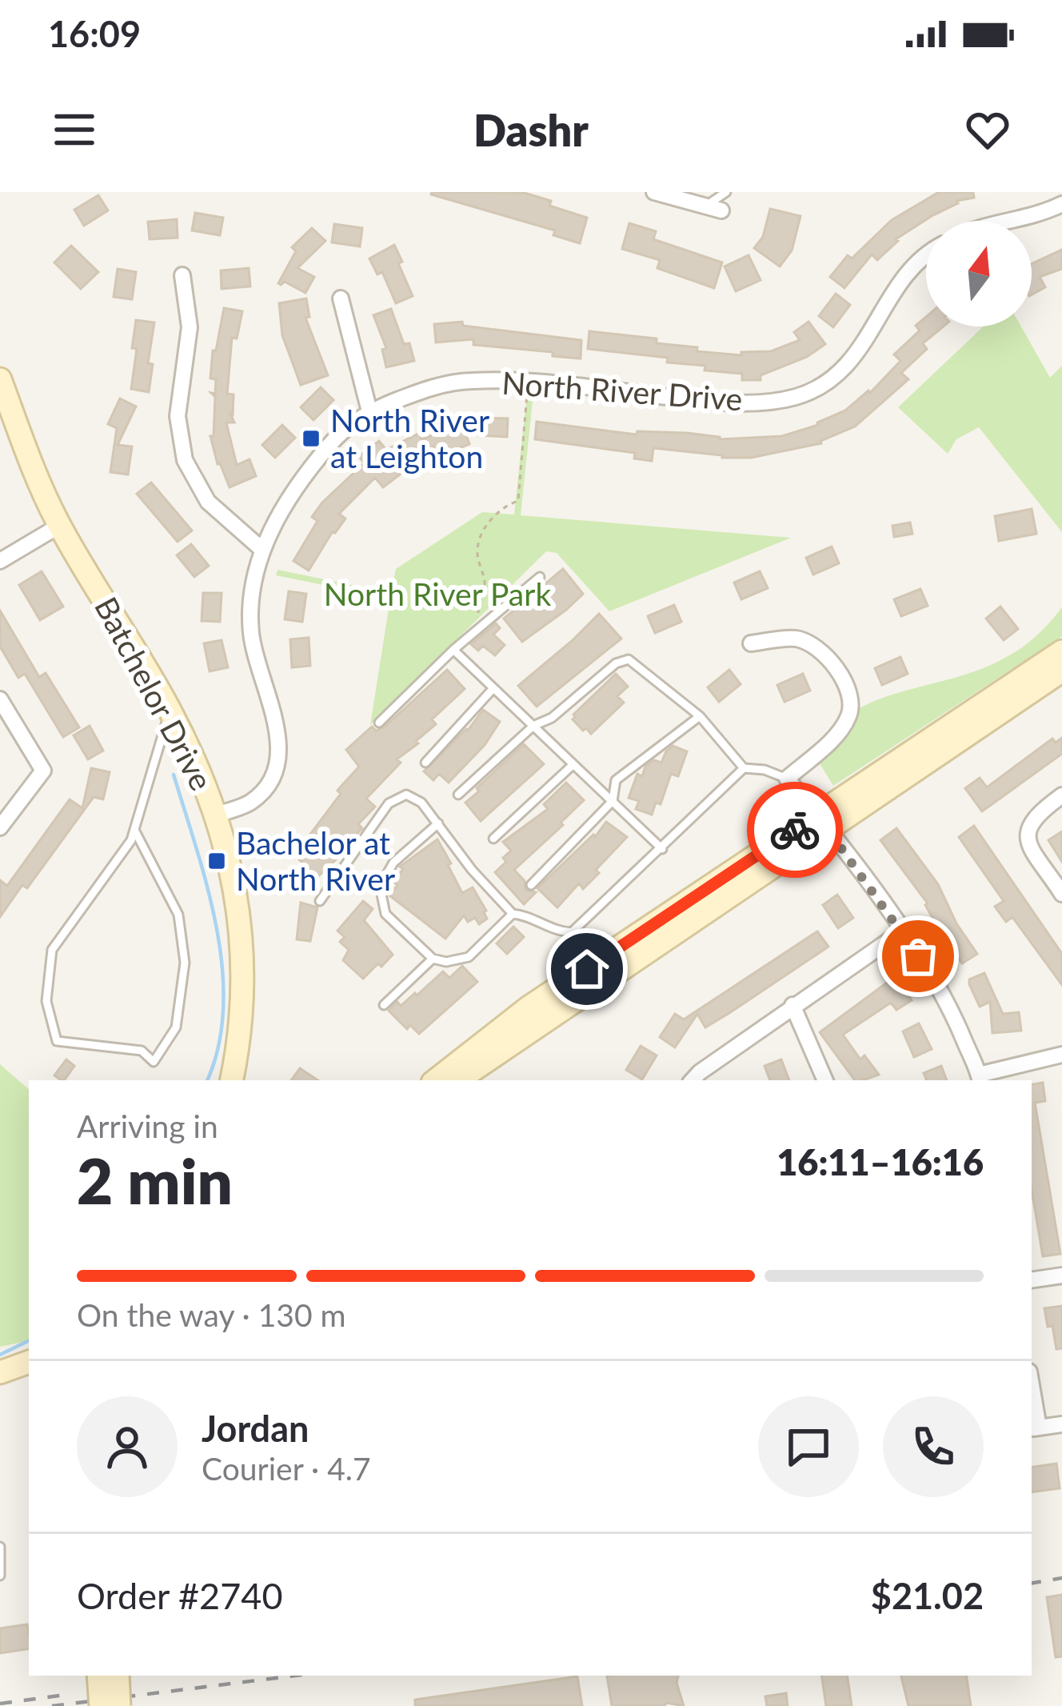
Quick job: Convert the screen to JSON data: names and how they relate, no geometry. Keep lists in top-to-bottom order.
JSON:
{
  "streets": {
    "main road": ["Batchelor Drive"],
    "street": ["North River Drive"]
  },
  "crossings": [
    ["North River Drive", "Batchelor Drive"]
  ],
  "parks": ["North River Park"],
  "places": {
    "transit": ["North River at Leighton", "Bachelor at North River"]
  },
  "north": "top",
  "page": {
    "status": "16:09",
    "header": "Dashr",
    "heading": ["2 min", "Arriving in", "16:11–16:16"],
    "panel": [
      "Jordan",
      "Courier · 4.7",
      "Order #2740",
      "$21.02"
    ],
    "bar": "On the way · 130 m"
  }
}
